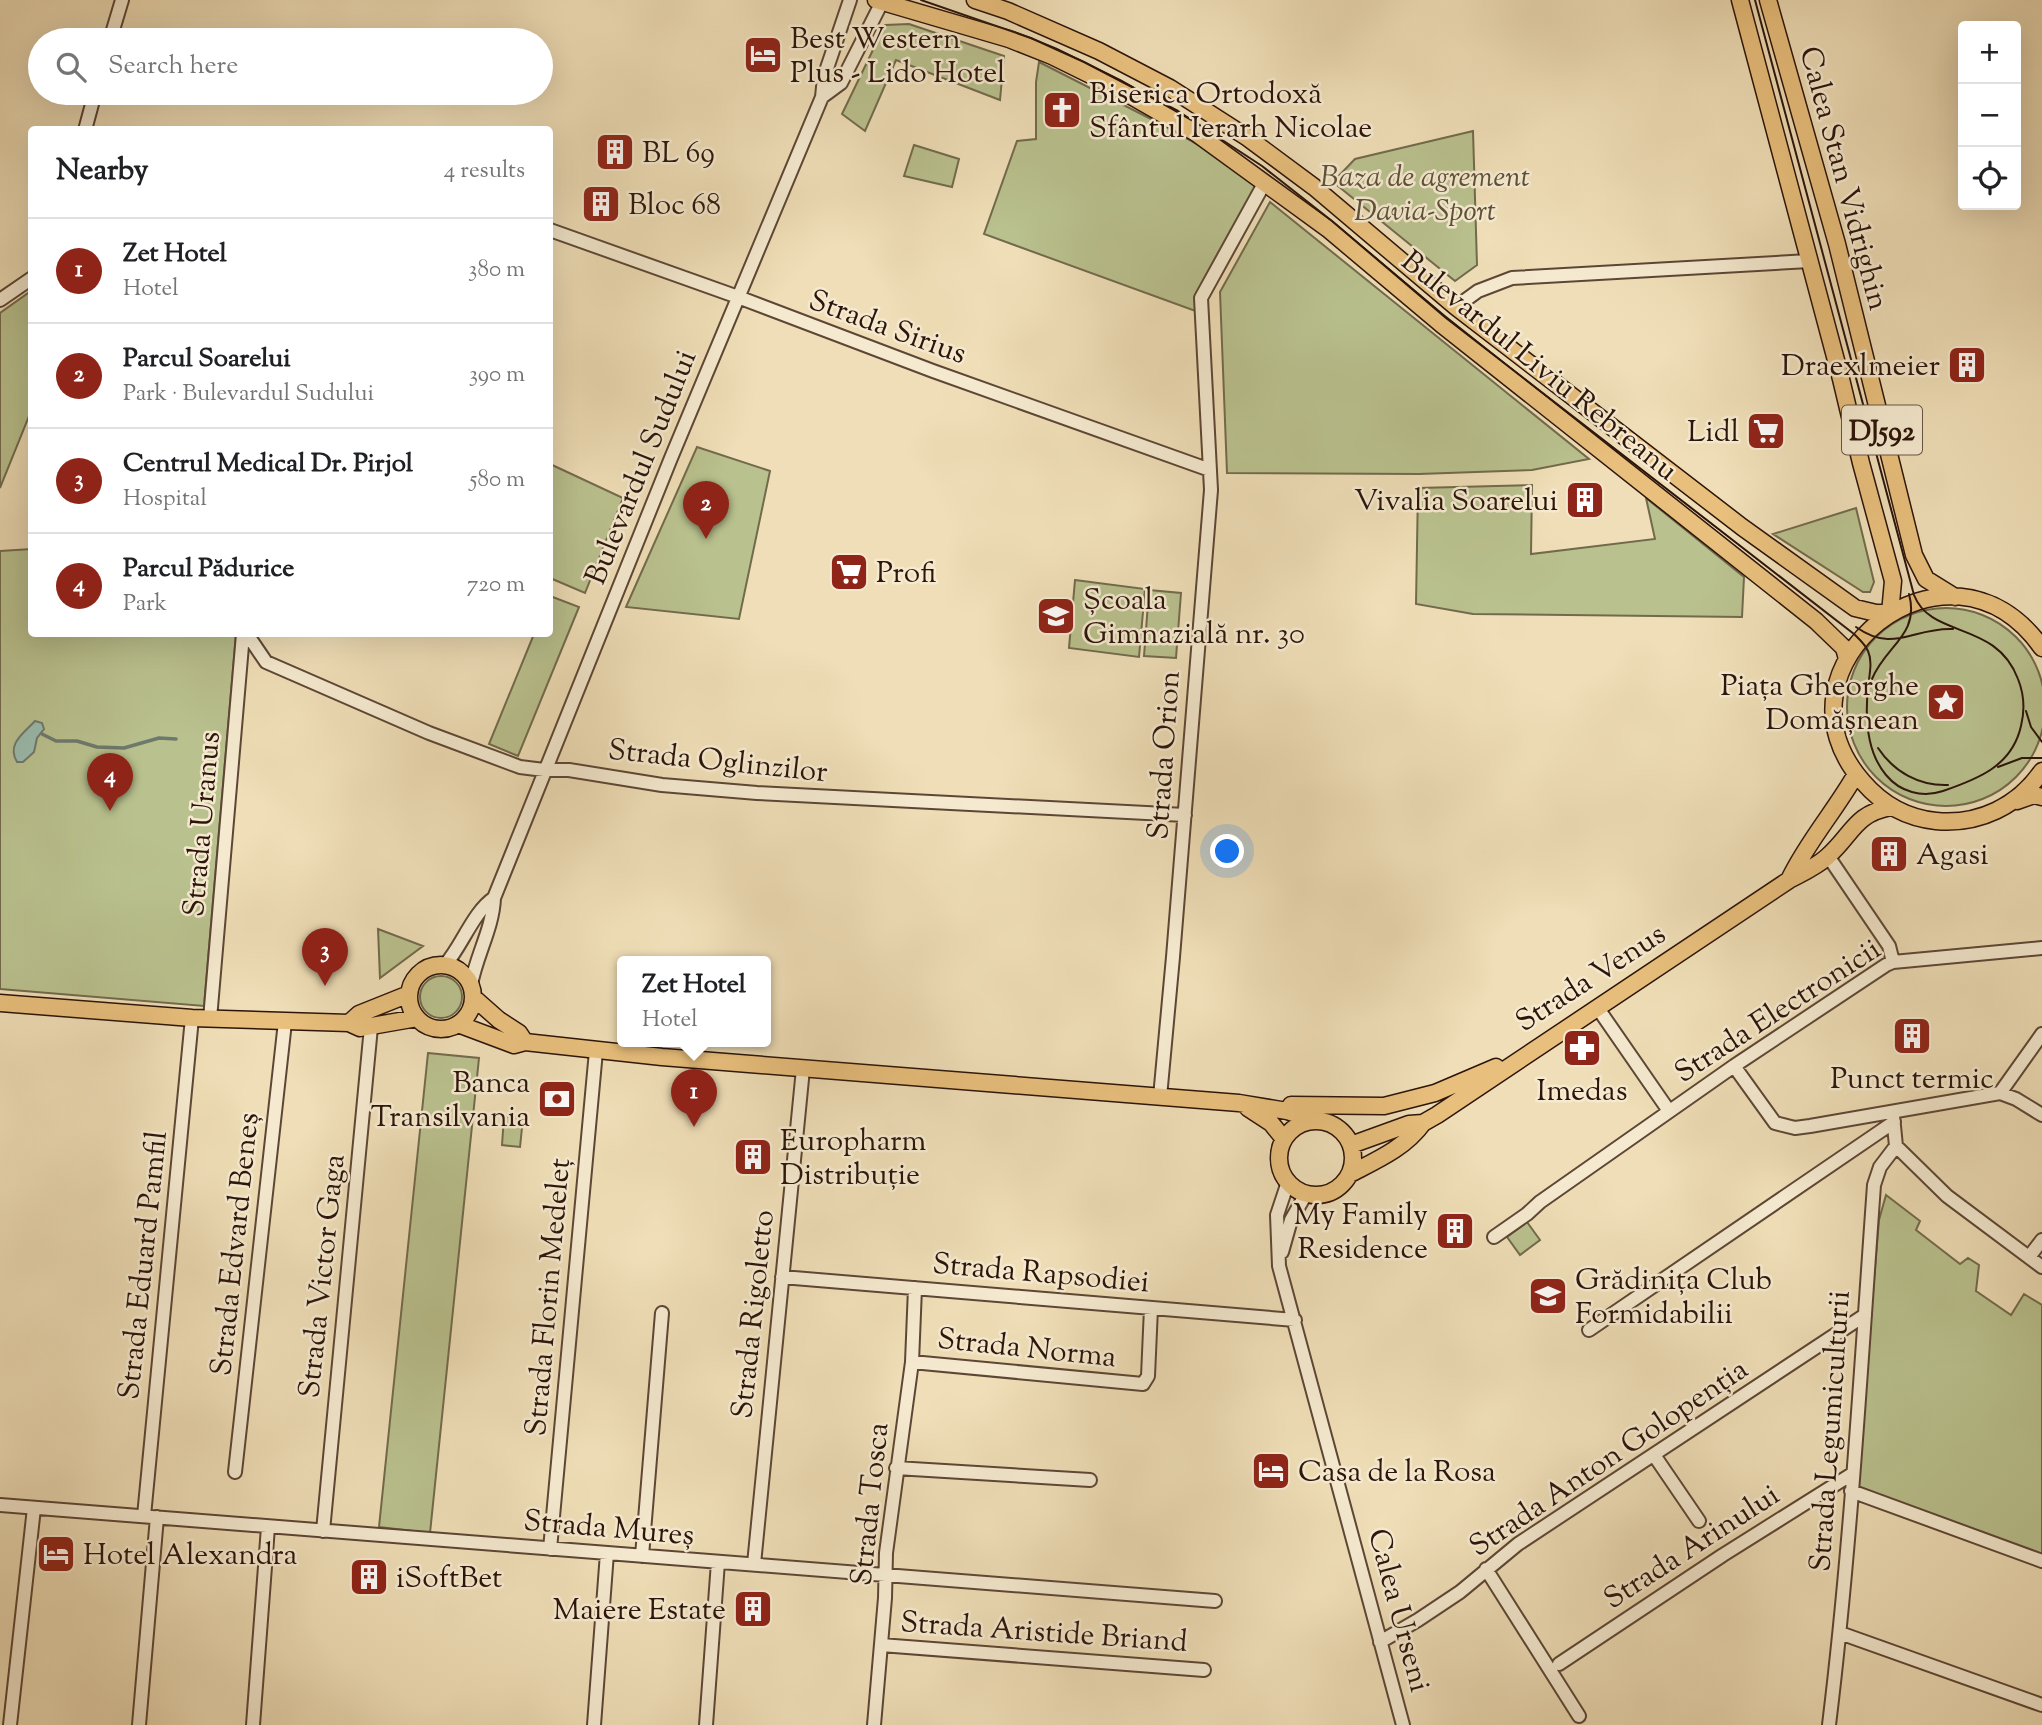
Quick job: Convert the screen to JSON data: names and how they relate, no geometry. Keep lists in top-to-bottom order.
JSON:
{
  "streets": {
    "main road": [
      "Calea Stan Vidrighin",
      "Bulevardul Liviu Rebreanu",
      "DJ592",
      "Strada Venus"
    ],
    "street": [
      "Strada Sirius",
      "Bulevardul Sudului",
      "Strada Orion",
      "Strada Oglinzilor",
      "Strada Uranus",
      "Strada Electronicii",
      "Strada Edvard Beneș",
      "Strada Eduard Pamfil",
      "Strada Rapsodiei",
      "Strada Victor Gaga",
      "Strada Florin Medeleț",
      "Strada Rigoletto",
      "Strada Norma",
      "Strada Legumiculturii",
      "Strada Anton Golopenția",
      "Strada Tosca",
      "Strada Mureș",
      "Strada Arinului",
      "Calea Urseni",
      "Strada Aristide Briand"
    ]
  },
  "crossings": [
    ["Calea Stan Vidrighin", "Bulevardul Liviu Rebreanu"],
    ["Calea Stan Vidrighin", "DJ592"],
    ["Strada Sirius", "Bulevardul Sudului"],
    ["Strada Sirius", "Strada Orion"],
    ["Bulevardul Liviu Rebreanu", "DJ592"],
    ["Bulevardul Liviu Rebreanu", "Bulevardul Sudului"],
    ["Bulevardul Liviu Rebreanu", "Strada Orion"],
    ["DJ592", "Strada Venus"],
    ["Bulevardul Sudului", "Strada Oglinzilor"],
    ["Strada Orion", "Strada Oglinzilor"],
    ["Strada Venus", "Strada Electronicii"],
    ["Strada Venus", "Calea Urseni"],
    ["Strada Eduard Pamfil", "Strada Mureș"],
    ["Strada Rapsodiei", "Strada Rigoletto"],
    ["Strada Rapsodiei", "Strada Norma"],
    ["Strada Rapsodiei", "Strada Tosca"],
    ["Strada Rapsodiei", "Calea Urseni"],
    ["Strada Victor Gaga", "Strada Mureș"],
    ["Strada Florin Medeleț", "Strada Mureș"],
    ["Strada Rigoletto", "Strada Mureș"],
    ["Strada Norma", "Strada Tosca"],
    ["Strada Legumiculturii", "Strada Anton Golopenția"],
    ["Strada Legumiculturii", "Strada Arinului"],
    ["Strada Anton Golopenția", "Calea Urseni"],
    ["Strada Tosca", "Strada Mureș"],
    ["Strada Tosca", "Strada Aristide Briand"]
  ],
  "parks": ["Baza de agrement Davia-Sport"],
  "places": {
    "hotel": ["Best Western Plus - Lido Hotel", "Casa de la Rosa", "Hotel Alexandra"],
    "church": ["Biserica Ortodoxă Sfântul Ierarh Nicolae"],
    "building": [
      "BL 69",
      "Bloc 68",
      "Draexlmeier",
      "Vivalia Soarelui",
      "Agasi",
      "Punct termic",
      "Europharm Distribuție",
      "My Family Residence",
      "iSoftBet",
      "Maiere Estate"
    ],
    "supermarket": ["Lidl", "Profi"],
    "school or university": ["Școala Gimnazială nr. 30", "Grădinița Club Formidabilii"],
    "place": ["Piața Gheorghe Domășnean"],
    "pharmacy": ["Imedas"],
    "bank": ["Banca Transilvania"]
  },
  "page": {
    "map_buttons": ["+", "−"],
    "search": "Search here",
    "heading": ["Nearby", "4 results"],
    "list": [
      {
        "mark": "1",
        "name": "Zet Hotel",
        "note": "Hotel",
        "value": "380 m"
      },
      {
        "mark": "2",
        "name": "Parcul Soarelui",
        "note": "Park · Bulevardul Sudului",
        "value": "390 m"
      },
      {
        "mark": "3",
        "name": "Centrul Medical Dr. Pirjol",
        "note": "Hospital",
        "value": "580 m"
      },
      {
        "mark": "4",
        "name": "Parcul Pădurice",
        "note": "Park",
        "value": "720 m"
      }
    ],
    "pins": [
      "2",
      "4",
      "3",
      "1"
    ],
    "popup": ["Zet Hotel", "Hotel"]
  }
}
